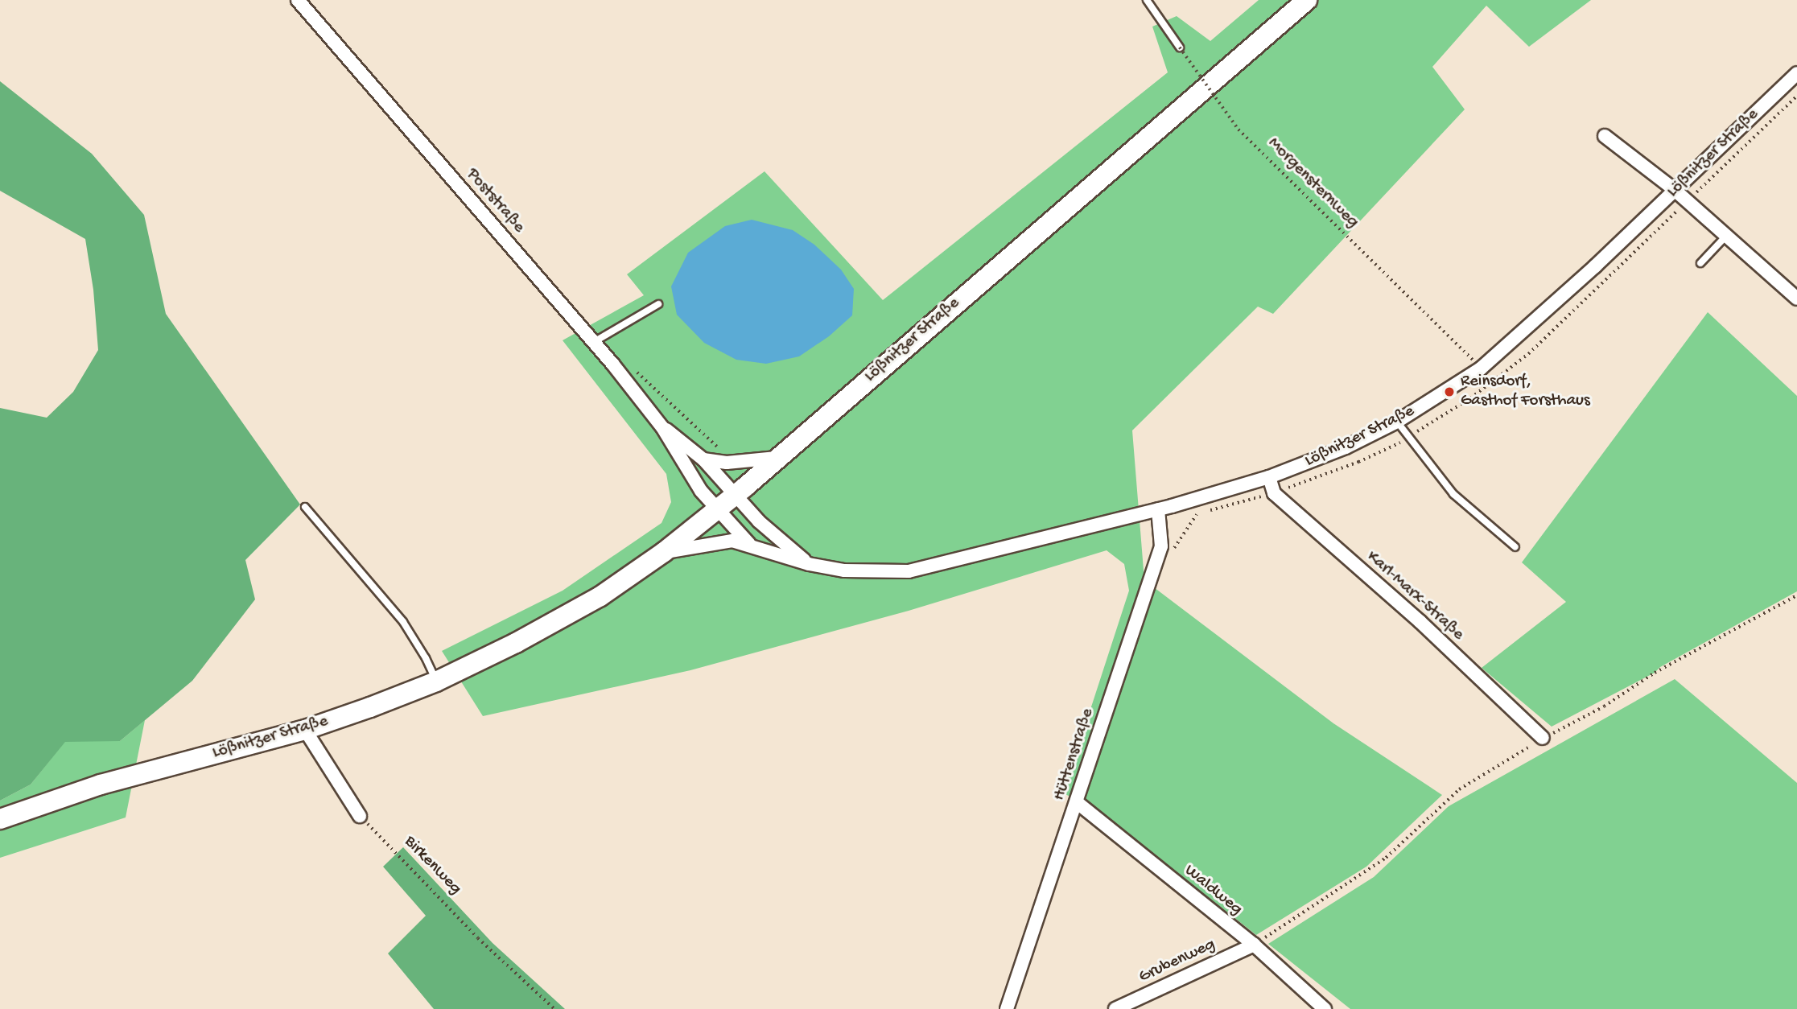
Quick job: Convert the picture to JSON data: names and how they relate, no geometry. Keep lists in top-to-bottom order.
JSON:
{
  "streets": {
    "main road": ["Lößnitzer Straße"],
    "street": [
      "Poststraße",
      "Karl-Marx-Straße",
      "Hüttenstraße",
      "Waldweg",
      "Grubenweg"
    ],
    "path": ["Morgensternweg", "Birkenweg"]
  },
  "crossings": [
    ["Lößnitzer Straße", "Morgensternweg"],
    ["Lößnitzer Straße", "Poststraße"],
    ["Lößnitzer Straße", "Karl-Marx-Straße"],
    ["Lößnitzer Straße", "Hüttenstraße"],
    ["Hüttenstraße", "Waldweg"],
    ["Waldweg", "Grubenweg"]
  ],
  "places": ["Reinsdorf, Gasthof Forsthaus"]
}
